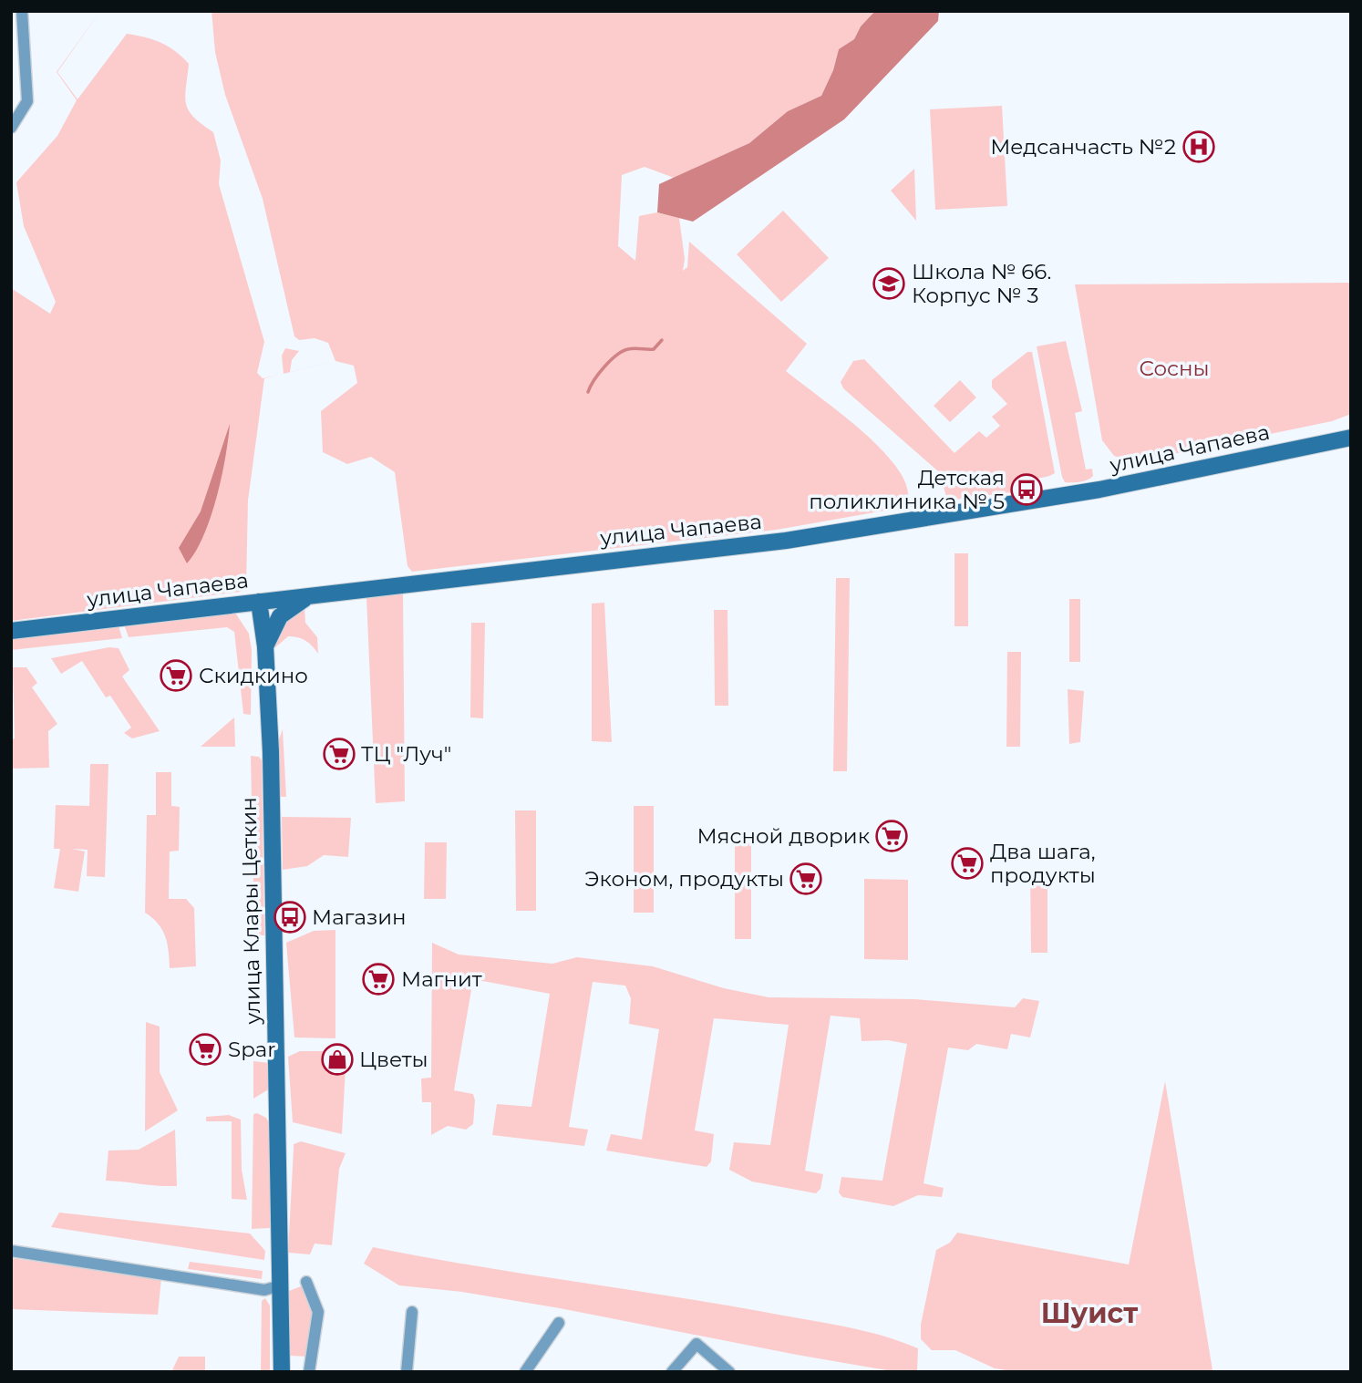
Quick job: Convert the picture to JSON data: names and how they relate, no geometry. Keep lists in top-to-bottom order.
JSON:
{
  "streets": {
    "street": ["улица Чапаева", "улица Клары Цеткин"]
  },
  "crossings": [
    ["улица Чапаева", "улица Клары Цеткин"]
  ],
  "districts": ["Шуист"],
  "parks": ["Сосны"],
  "places": {
    "hospital": ["Медсанчасть №2"],
    "school or university": ["Школа № 66. Корпус № 3"],
    "bus stop": ["Детская поликлиника № 5", "Магазин"],
    "supermarket": [
      "Скидкино",
      "ТЦ \"Луч\"",
      "Мясной дворик",
      "Два шага, продукты",
      "Эконом, продукты",
      "Магнит",
      "Spar"
    ],
    "shop": ["Цветы"]
  }
}
